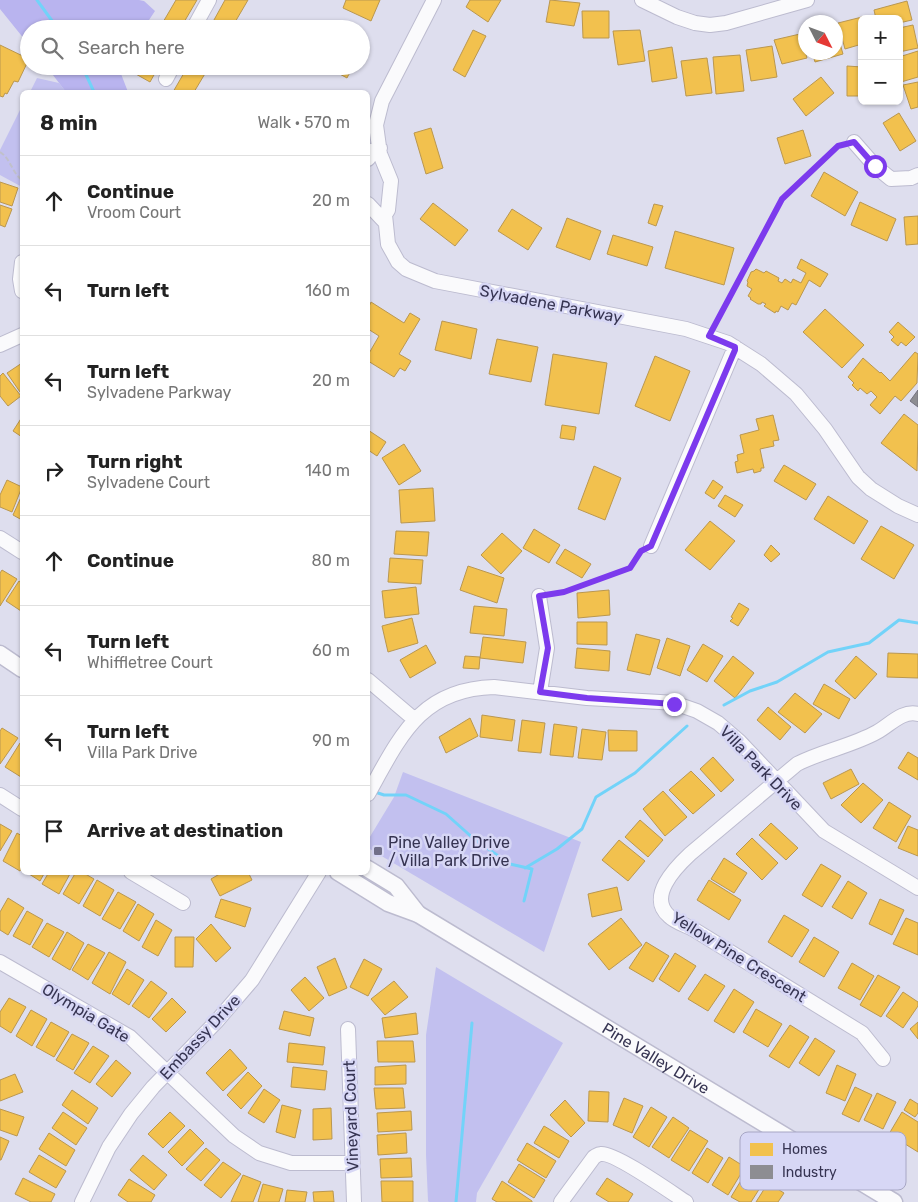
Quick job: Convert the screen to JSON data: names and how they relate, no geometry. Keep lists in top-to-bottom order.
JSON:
{
  "streets": {
    "main road": ["Pine Valley Drive"],
    "street": [
      "Sylvadene Parkway",
      "Villa Park Drive",
      "Yellow Pine Crescent",
      "Olympia Gate",
      "Embassy Drive",
      "Vineyard Court"
    ]
  },
  "crossings": [
    ["Villa Park Drive", "Yellow Pine Crescent"],
    ["Olympia Gate", "Embassy Drive"],
    ["Olympia Gate", "Vineyard Court"]
  ],
  "places": {
    "transit": ["Pine Valley Drive / Villa Park Drive"]
  },
  "legend": ["Homes", "Industry"],
  "north": "bottom right",
  "page": {
    "map_buttons": ["+", "−"],
    "search": "Search here",
    "heading": ["8 min", "Walk · 570 m"],
    "list": [
      ["Continue", "Vroom Court", "20 m"],
      ["Turn left", "160 m"],
      ["Turn left", "Sylvadene Parkway", "20 m"],
      ["Turn right", "Sylvadene Court", "140 m"],
      ["Continue", "80 m"],
      ["Turn left", "Whiffletree Court", "60 m"],
      ["Turn left", "Villa Park Drive", "90 m"],
      "Arrive at destination"
    ]
  }
}
